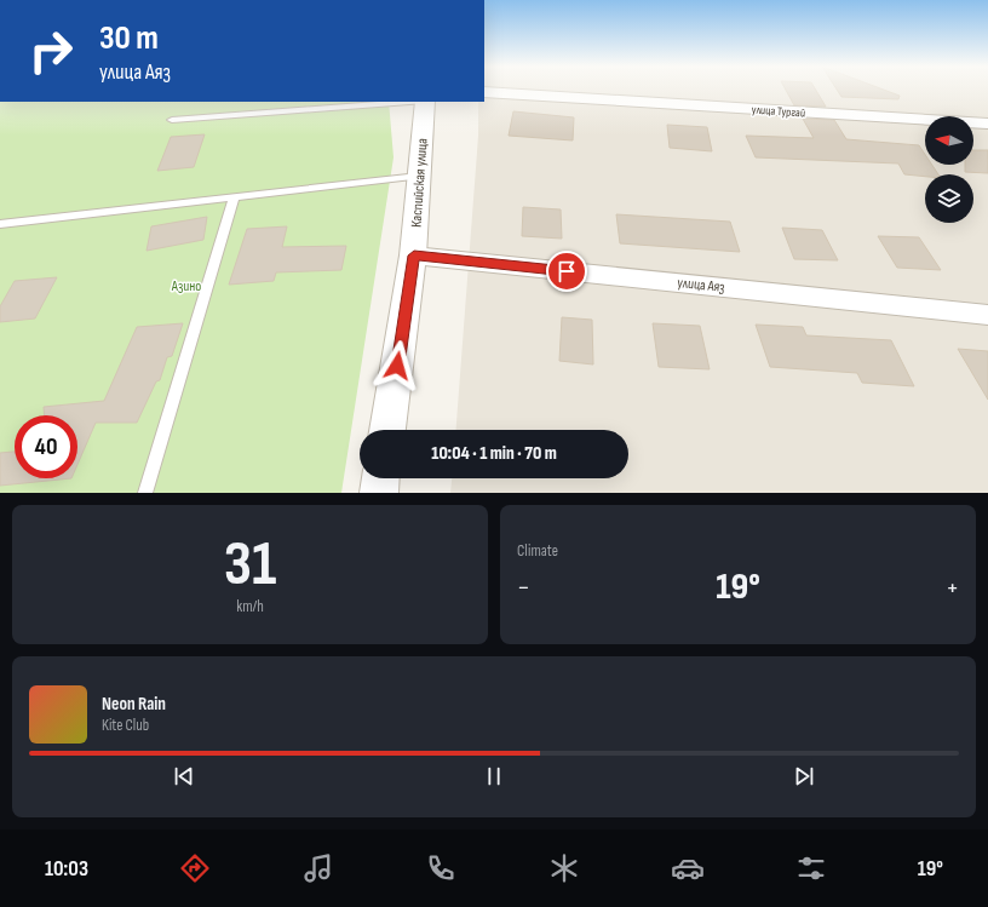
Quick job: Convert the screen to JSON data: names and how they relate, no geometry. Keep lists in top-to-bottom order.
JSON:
{
  "streets": {
    "street": ["улица Тургай", "Каспийская улица", "улица Аяз"]
  },
  "crossings": [
    ["Каспийская улица", "улица Аяз"]
  ],
  "parks": ["Азино"],
  "north": "left",
  "page": {
    "turn": ["30 m", "улица Аяз"],
    "limit": "40",
    "trip": "10:04 · 1 min · 70 m",
    "tile": [
      ["31", "km/h"],
      "Climate"
    ],
    "heat": ["−", "19°", "+"],
    "song": ["Neon Rain", "Kite Club"],
    "tabs": ["10:03", "19°"]
  }
}
